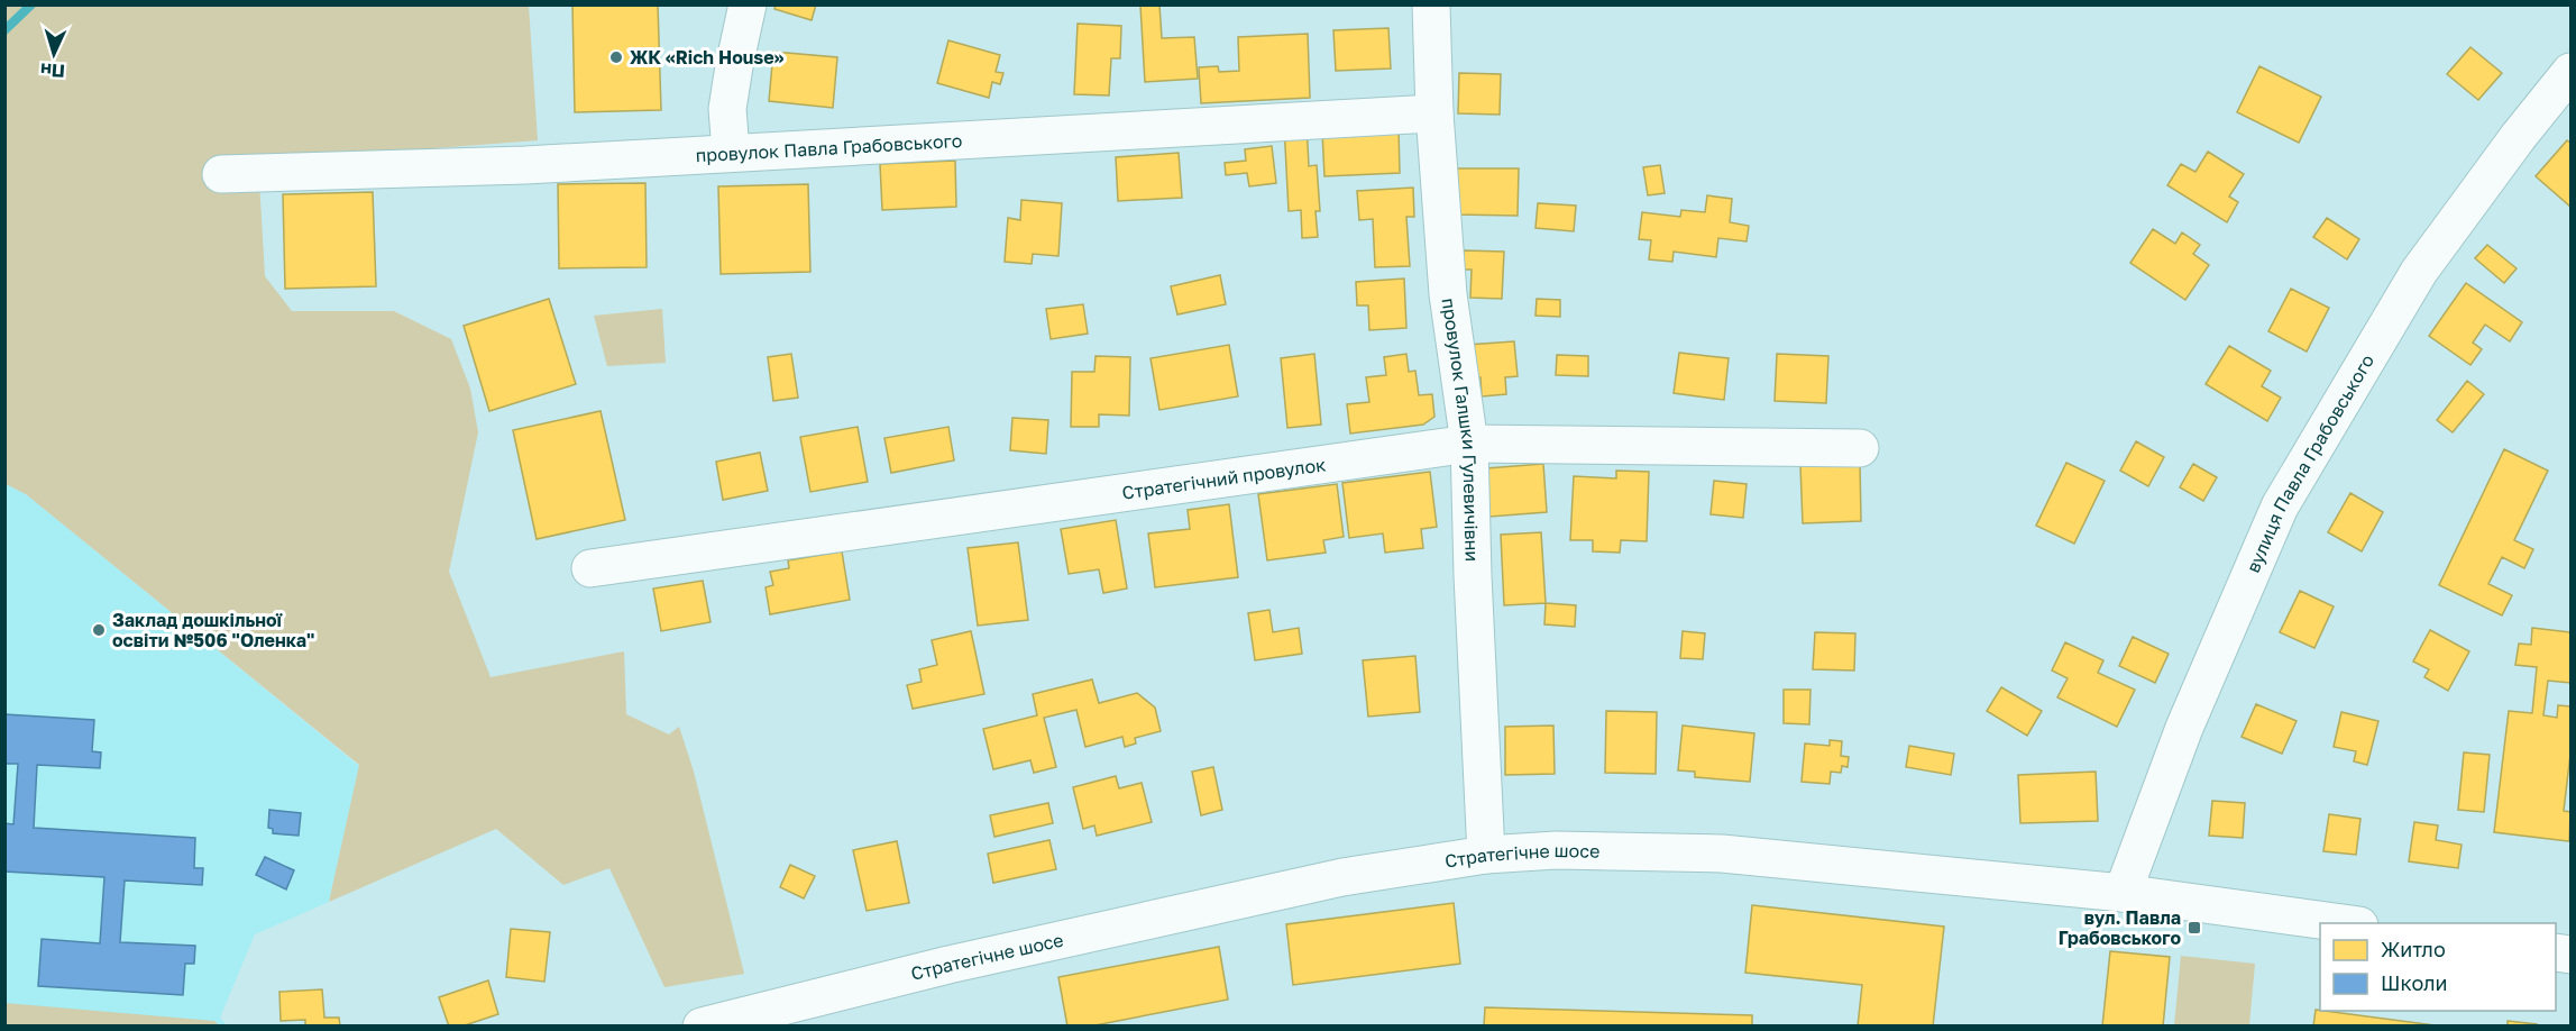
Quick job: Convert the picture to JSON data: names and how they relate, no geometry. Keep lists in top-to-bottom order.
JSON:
{
  "streets": {
    "street": [
      "провулок Павла Грабовського",
      "провулок Галшки Гулевичівни",
      "вулиця Павла Грабовського",
      "Стратегічний провулок",
      "Стратегічне шосе"
    ]
  },
  "crossings": [
    ["провулок Павла Грабовського", "провулок Галшки Гулевичівни"],
    ["провулок Галшки Гулевичівни", "Стратегічний провулок"],
    ["провулок Галшки Гулевичівни", "Стратегічне шосе"],
    ["вулиця Павла Грабовського", "Стратегічне шосе"]
  ],
  "places": {
    "other": ["ЖК «Rich House»", "Заклад дошкільної освіти №506 \"Оленка\""],
    "transit": ["вул. Павла Грабовського"]
  },
  "legend": ["Житло", "Школи"],
  "north": "bottom"
}
